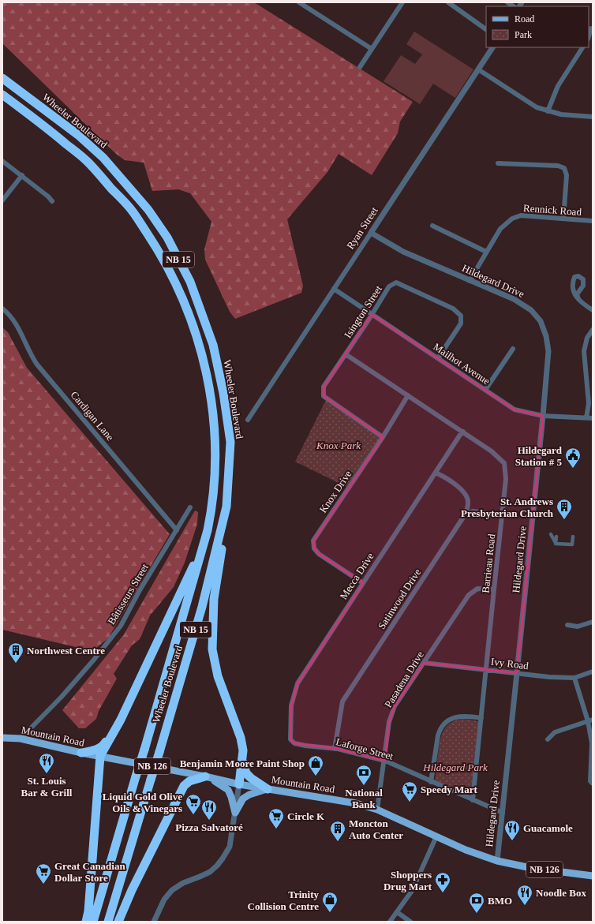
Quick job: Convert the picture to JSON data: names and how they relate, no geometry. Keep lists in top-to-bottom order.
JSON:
{
  "streets": {
    "highway": ["Wheeler Boulevard", "NB 15"],
    "main road": ["Mountain Road", "NB 126"],
    "street": [
      "Rennick Road",
      "Ryan Street",
      "Hildegard Drive",
      "Isington Street",
      "Mailhot Avenue",
      "Cardigan Lane",
      "Knox Drive",
      "Barrieau Road",
      "Mecca Drive",
      "Bâtisseurs Street",
      "Satinwood Drive",
      "Ivy Road",
      "Pasadena Drive",
      "Laforge Street"
    ]
  },
  "crossings": [
    ["Rennick Road", "Hildegard Drive"],
    ["Ryan Street", "Hildegard Drive"],
    ["Ryan Street", "Mailhot Avenue"],
    ["Hildegard Drive", "Mailhot Avenue"],
    ["Hildegard Drive", "Ivy Road"],
    ["Hildegard Drive", "Mountain Road"],
    ["Hildegard Drive", "Laforge Street"],
    ["Isington Street", "Mailhot Avenue"],
    ["Isington Street", "Knox Drive"],
    ["Isington Street", "Barrieau Road"],
    ["Cardigan Lane", "Bâtisseurs Street"],
    ["Knox Drive", "Barrieau Road"],
    ["Knox Drive", "Mecca Drive"],
    ["Barrieau Road", "Mecca Drive"],
    ["Barrieau Road", "Ivy Road"],
    ["Barrieau Road", "Pasadena Drive"],
    ["Barrieau Road", "Laforge Street"],
    ["Mecca Drive", "Satinwood Drive"],
    ["Mecca Drive", "Laforge Street"],
    ["Bâtisseurs Street", "Mountain Road"],
    ["Satinwood Drive", "Laforge Street"],
    ["Ivy Road", "Pasadena Drive"],
    ["Pasadena Drive", "Mountain Road"],
    ["Pasadena Drive", "Laforge Street"]
  ],
  "parks": ["Knox Park", "Hildegard Park"],
  "places": {
    "public building": ["Hildegard Station # 5"],
    "building": ["St. Andrews Presbyterian Church", "Northwest Centre", "Moncton Auto Center"],
    "restaurant": [
      "St. Louis Bar & Grill",
      "Pizza Salvatoré",
      "Guacamole",
      "Noodle Box"
    ],
    "shop": ["Benjamin Moore Paint Shop", "Trinity Collision Centre"],
    "bank": ["National Bank", "BMO"],
    "supermarket": [
      "Speedy Mart",
      "Liquid Gold Olive Oils & Vinegars",
      "Circle K",
      "Great Canadian Dollar Store"
    ],
    "pharmacy": ["Shoppers Drug Mart"]
  },
  "legend": ["Road", "Park"]
}
